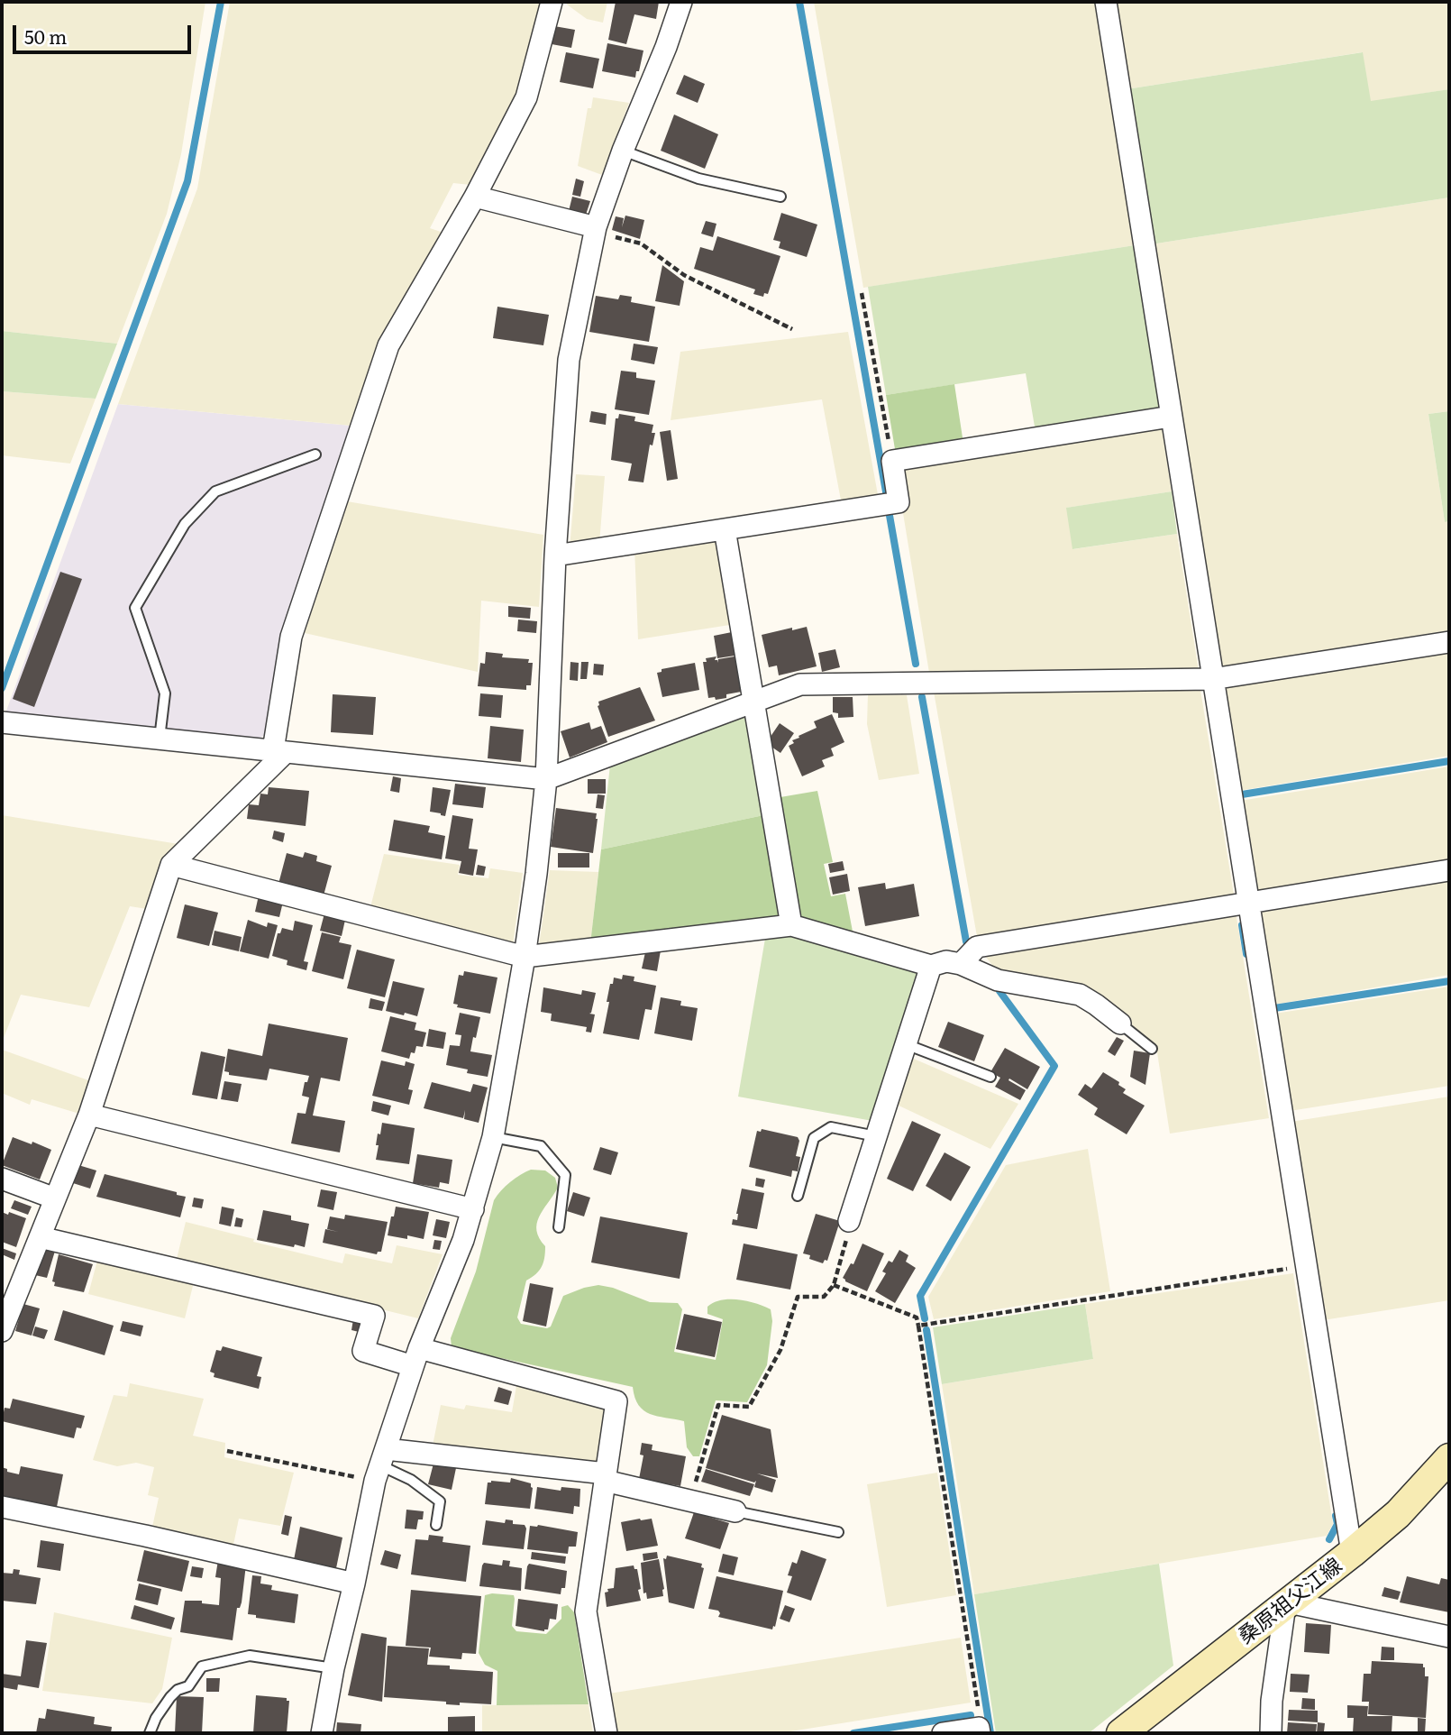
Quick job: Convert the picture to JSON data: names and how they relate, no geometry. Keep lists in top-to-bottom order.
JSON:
{
  "streets": {
    "main road": ["桑原祖父江線"]
  },
  "scale_bar": "50 m"
}
